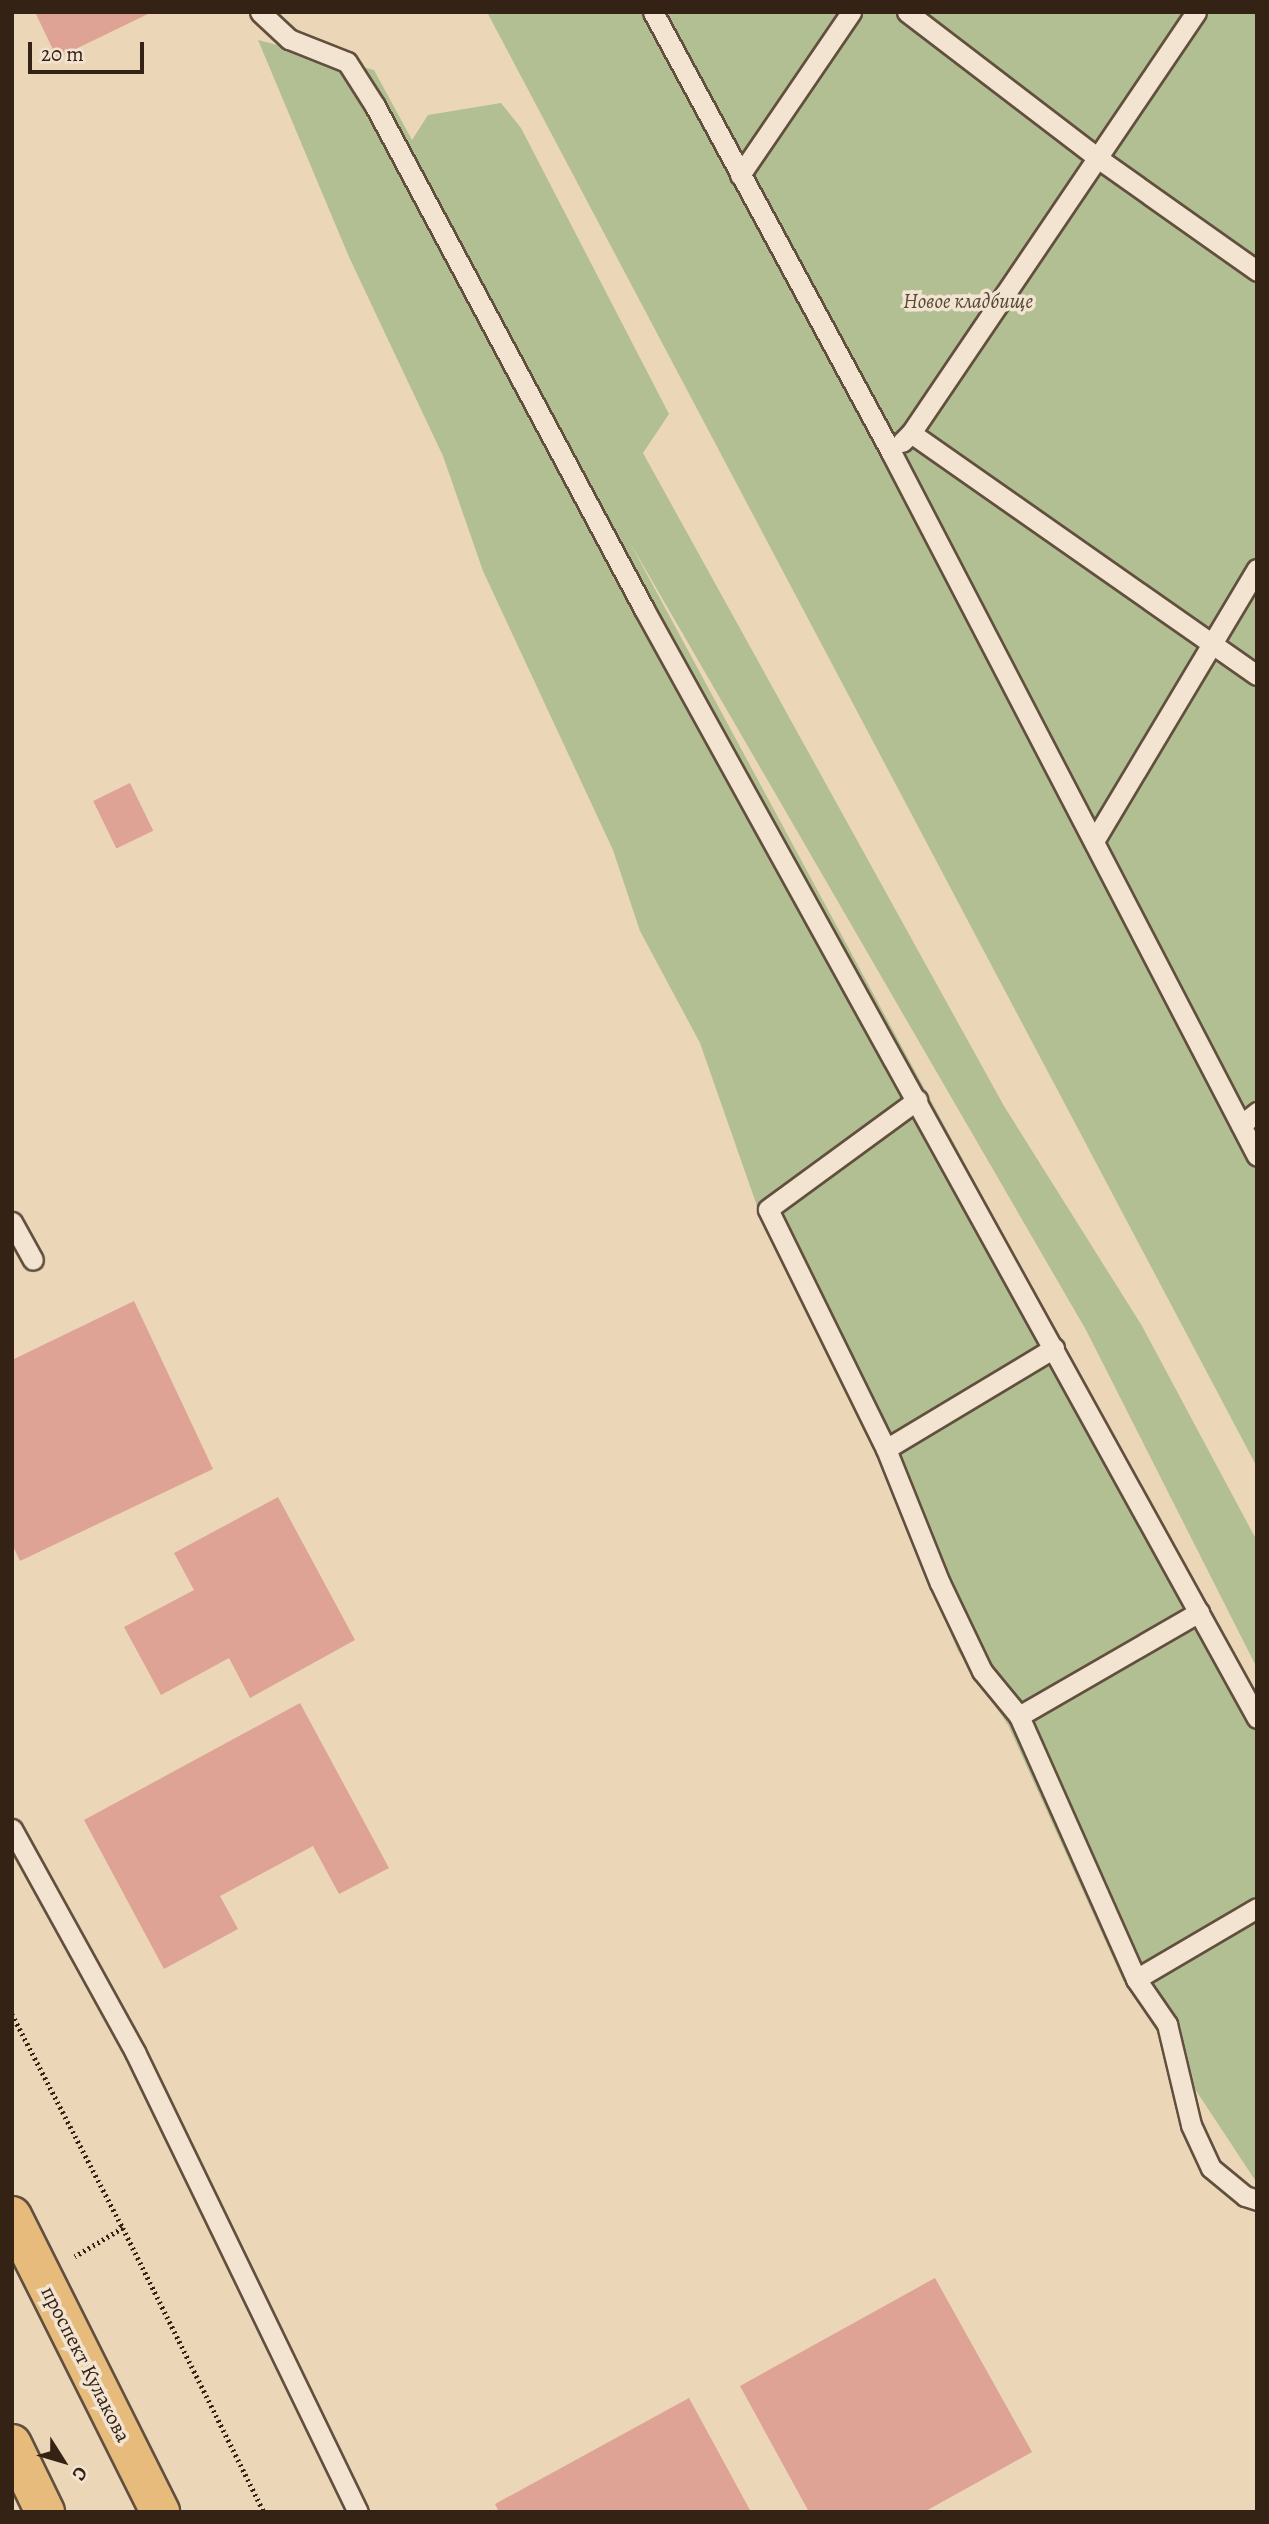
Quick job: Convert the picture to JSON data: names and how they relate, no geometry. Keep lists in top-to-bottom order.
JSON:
{
  "streets": {
    "main road": ["проспект Кулакова"]
  },
  "parks": ["Новое кладбище"],
  "scale_bar": "20 m",
  "north": "bottom right"
}
